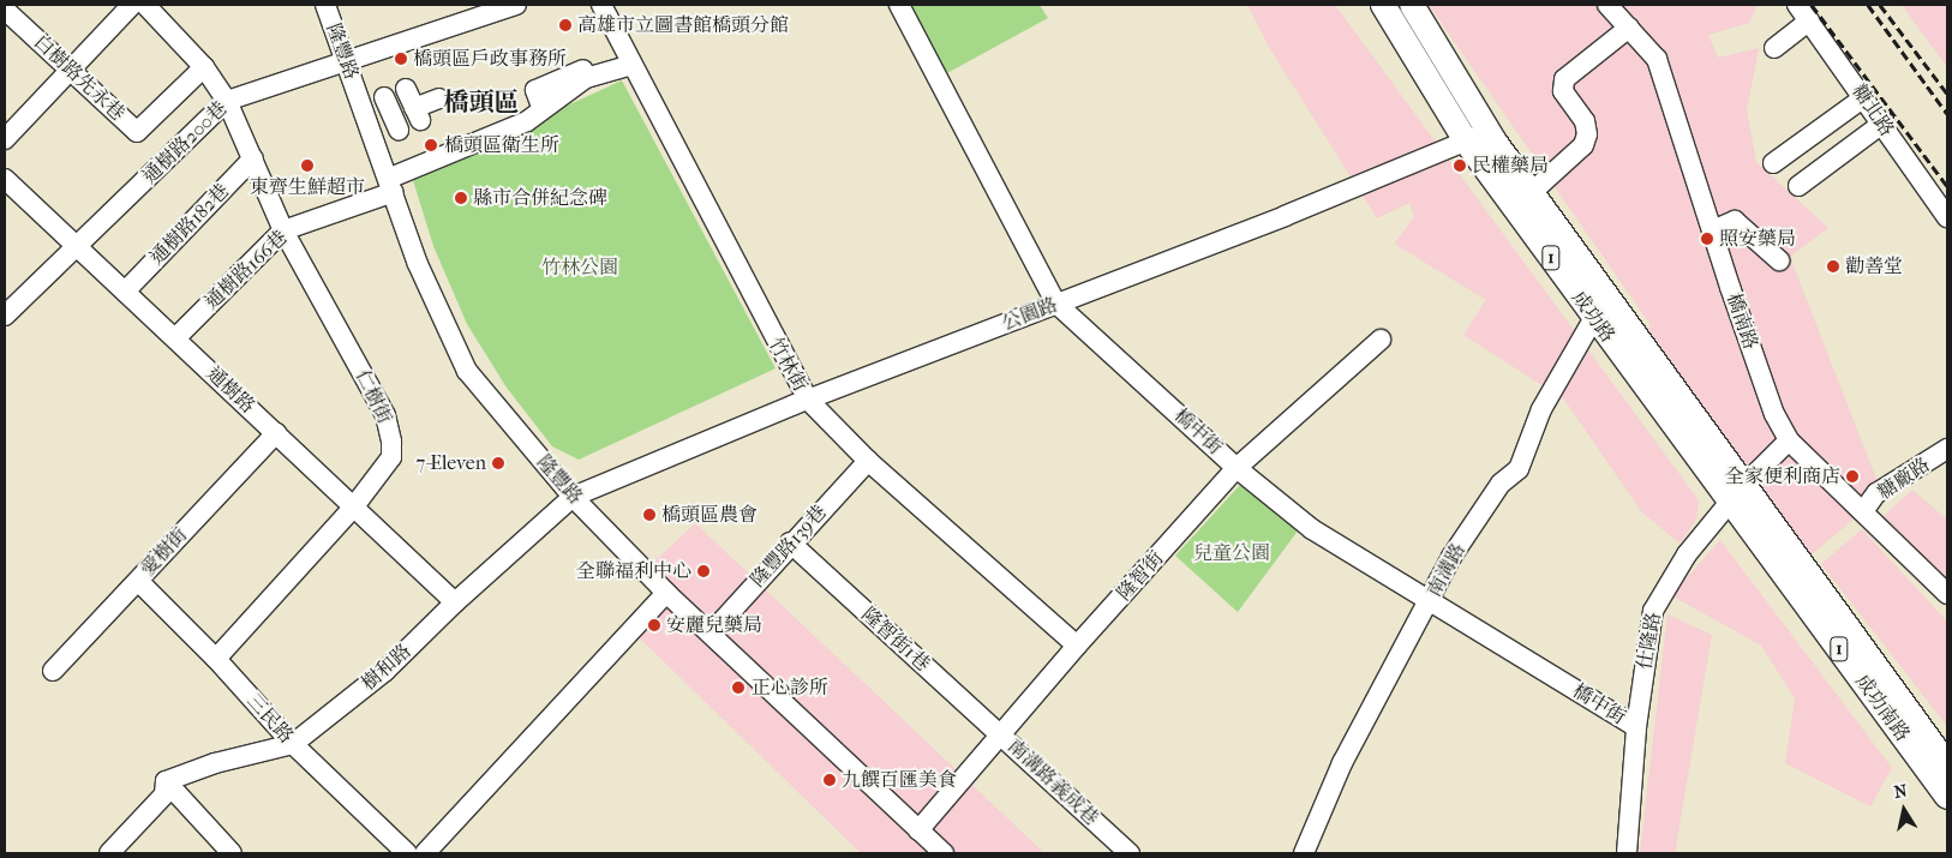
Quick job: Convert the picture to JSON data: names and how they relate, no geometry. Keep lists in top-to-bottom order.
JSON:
{
  "streets": {
    "main road": ["1", "成功路", "成功南路"],
    "street": [
      "隆豐路",
      "白樹路先永巷",
      "糖北路",
      "通樹路200巷",
      "通樹路182巷",
      "通樹路166巷",
      "公園路",
      "橋南路",
      "竹林街",
      "通樹路",
      "仁樹街",
      "橋中街",
      "糖廠路",
      "隆豐路139巷",
      "愛樹街",
      "南溝路",
      "隆智街",
      "隆智街1巷",
      "仕隆路",
      "樹和路",
      "三民路",
      "南溝路義成巷"
    ]
  },
  "crossings": [
    ["隆豐路", "通樹路200巷"],
    ["隆豐路", "通樹路166巷"],
    ["隆豐路", "公園路"],
    ["隆豐路", "隆豐路139巷"],
    ["隆豐路", "隆智街"],
    ["隆豐路", "樹和路"],
    ["白樹路先永巷", "仁樹街"],
    ["通樹路200巷", "通樹路"],
    ["通樹路200巷", "仁樹街"],
    ["通樹路182巷", "通樹路"],
    ["通樹路182巷", "仁樹街"],
    ["通樹路166巷", "通樹路"],
    ["通樹路166巷", "仁樹街"],
    ["公園路", "成功路"],
    ["公園路", "竹林街"],
    ["公園路", "橋中街"],
    ["公園路", "樹和路"],
    ["成功路", "南溝路"],
    ["成功路", "仕隆路"],
    ["成功路", "成功南路"],
    ["橋南路", "糖廠路"],
    ["橋南路", "仕隆路"],
    ["竹林街", "隆豐路139巷"],
    ["竹林街", "隆智街"],
    ["通樹路", "仁樹街"],
    ["通樹路", "愛樹街"],
    ["通樹路", "樹和路"],
    ["仁樹街", "三民路"],
    ["橋中街", "南溝路"],
    ["橋中街", "隆智街"],
    ["橋中街", "仕隆路"],
    ["隆豐路139巷", "隆智街1巷"],
    ["愛樹街", "三民路"],
    ["隆智街", "隆智街1巷"],
    ["隆智街", "南溝路義成巷"],
    ["隆智街1巷", "南溝路義成巷"],
    ["仕隆路", "成功南路"],
    ["樹和路", "三民路"]
  ],
  "districts": ["橋頭區"],
  "parks": ["竹林公園", "兒童公園"],
  "places": [
    "高雄市立圖書館橋頭分館",
    "橋頭區戶政事務所",
    "橋頭區衛生所",
    "東齊生鮮超市",
    "民權藥局",
    "縣市合併紀念碑",
    "照安藥局",
    "勸善堂",
    "7-Eleven",
    "全家便利商店",
    "橋頭區農會",
    "全聯福利中心",
    "安麗兒藥局",
    "正心診所",
    "九饌百匯美食"
  ],
  "north": "top"
}
